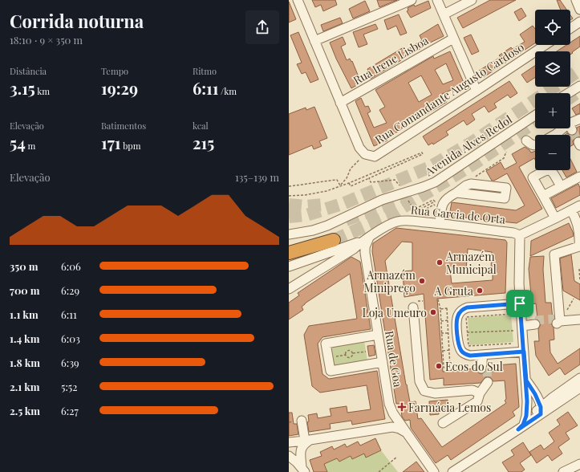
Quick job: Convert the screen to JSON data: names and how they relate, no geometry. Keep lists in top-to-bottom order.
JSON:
{
  "streets": {
    "street": [
      "Rua Irene Lisboa",
      "Rua Comandante Augusto Cardoso",
      "Avenida Alves Redol",
      "Rua Garcia de Orta",
      "Rua de Goa"
    ]
  },
  "crossings": [
    ["Rua Garcia de Orta", "Rua de Goa"]
  ],
  "places": {
    "other": [
      "Armazém Municipal",
      "Armazém Minipreço",
      "A Gruta",
      "Loja Umeuro",
      "Ecos do Sul"
    ],
    "health": ["Farmácia Lemos"]
  },
  "page": {
    "heading": ["Corrida noturna", "18:10 · 9 × 350 m"],
    "map_buttons": ["+", "−"],
    "stats": [
      ["Distância", "3.15 km"],
      ["Tempo", "19:29"],
      ["Ritmo", "6:11 /km"],
      ["Elevação", "54 m"],
      ["Batimentos", "171 bpm"],
      ["kcal", "215"]
    ],
    "chart": ["Elevação", "135–139 m"],
    "list": [
      {
        "name": "350 m",
        "note": "6:06"
      },
      {
        "name": "700 m",
        "note": "6:29"
      },
      {
        "name": "1.1 km",
        "note": "6:11"
      },
      {
        "name": "1.4 km",
        "note": "6:03"
      },
      {
        "name": "1.8 km",
        "note": "6:39"
      },
      {
        "name": "2.1 km",
        "note": "5:52"
      },
      {
        "name": "2.5 km",
        "note": "6:27"
      }
    ]
  }
}
